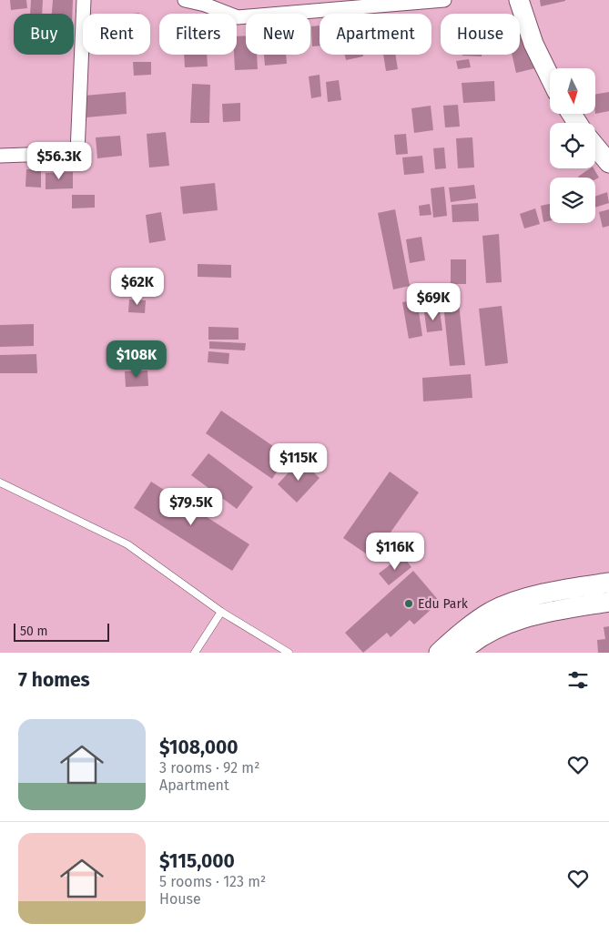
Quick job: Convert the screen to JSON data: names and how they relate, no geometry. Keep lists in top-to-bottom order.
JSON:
{
  "places": ["Edu Park"],
  "scale_bar": "50 m",
  "north": "bottom",
  "page": {
    "chip": [
      "Buy",
      "Rent",
      "Filters",
      "New",
      "Apartment",
      "House"
    ],
    "price": [
      "$56.3K",
      "$62K",
      "$69K",
      "$108K",
      "$115K",
      "$79.5K",
      "$116K"
    ],
    "scale": "50 m",
    "heading": "7 homes",
    "list": [
      {
        "name": "$108,000",
        "note": "3 rooms · 92 m² · Apartment"
      },
      {
        "name": "$115,000",
        "note": "5 rooms · 123 m² · House"
      }
    ]
  }
}
